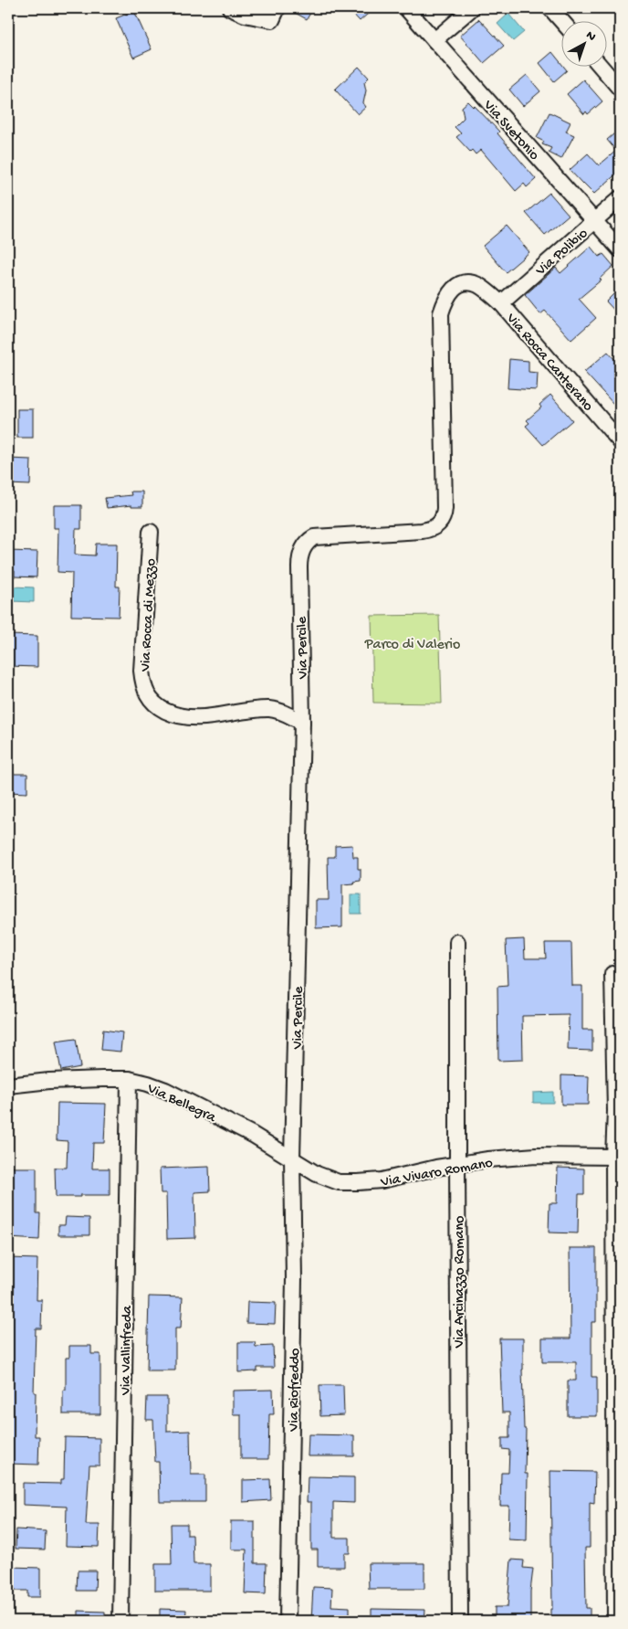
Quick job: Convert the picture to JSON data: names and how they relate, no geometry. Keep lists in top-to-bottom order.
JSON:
{
  "streets": {
    "street": [
      "Via Svetonio",
      "Via Polibio",
      "Via Rocca Canterano",
      "Via Rocca di Mezzo",
      "Via Percile",
      "Via Bellegra",
      "Via Vivaro Romano",
      "Via Arcinazzo Romano",
      "Via Vallinfreda",
      "Via Riofreddo"
    ]
  },
  "crossings": [
    ["Via Svetonio", "Via Polibio"],
    ["Via Polibio", "Via Rocca Canterano"],
    ["Via Rocca Canterano", "Via Percile"],
    ["Via Rocca di Mezzo", "Via Percile"],
    ["Via Percile", "Via Bellegra"],
    ["Via Percile", "Via Vivaro Romano"],
    ["Via Percile", "Via Riofreddo"],
    ["Via Bellegra", "Via Vivaro Romano"],
    ["Via Bellegra", "Via Vallinfreda"],
    ["Via Bellegra", "Via Riofreddo"],
    ["Via Vivaro Romano", "Via Arcinazzo Romano"],
    ["Via Vivaro Romano", "Via Riofreddo"]
  ],
  "parks": ["Parco di Valerio"],
  "north": "top right"
}
